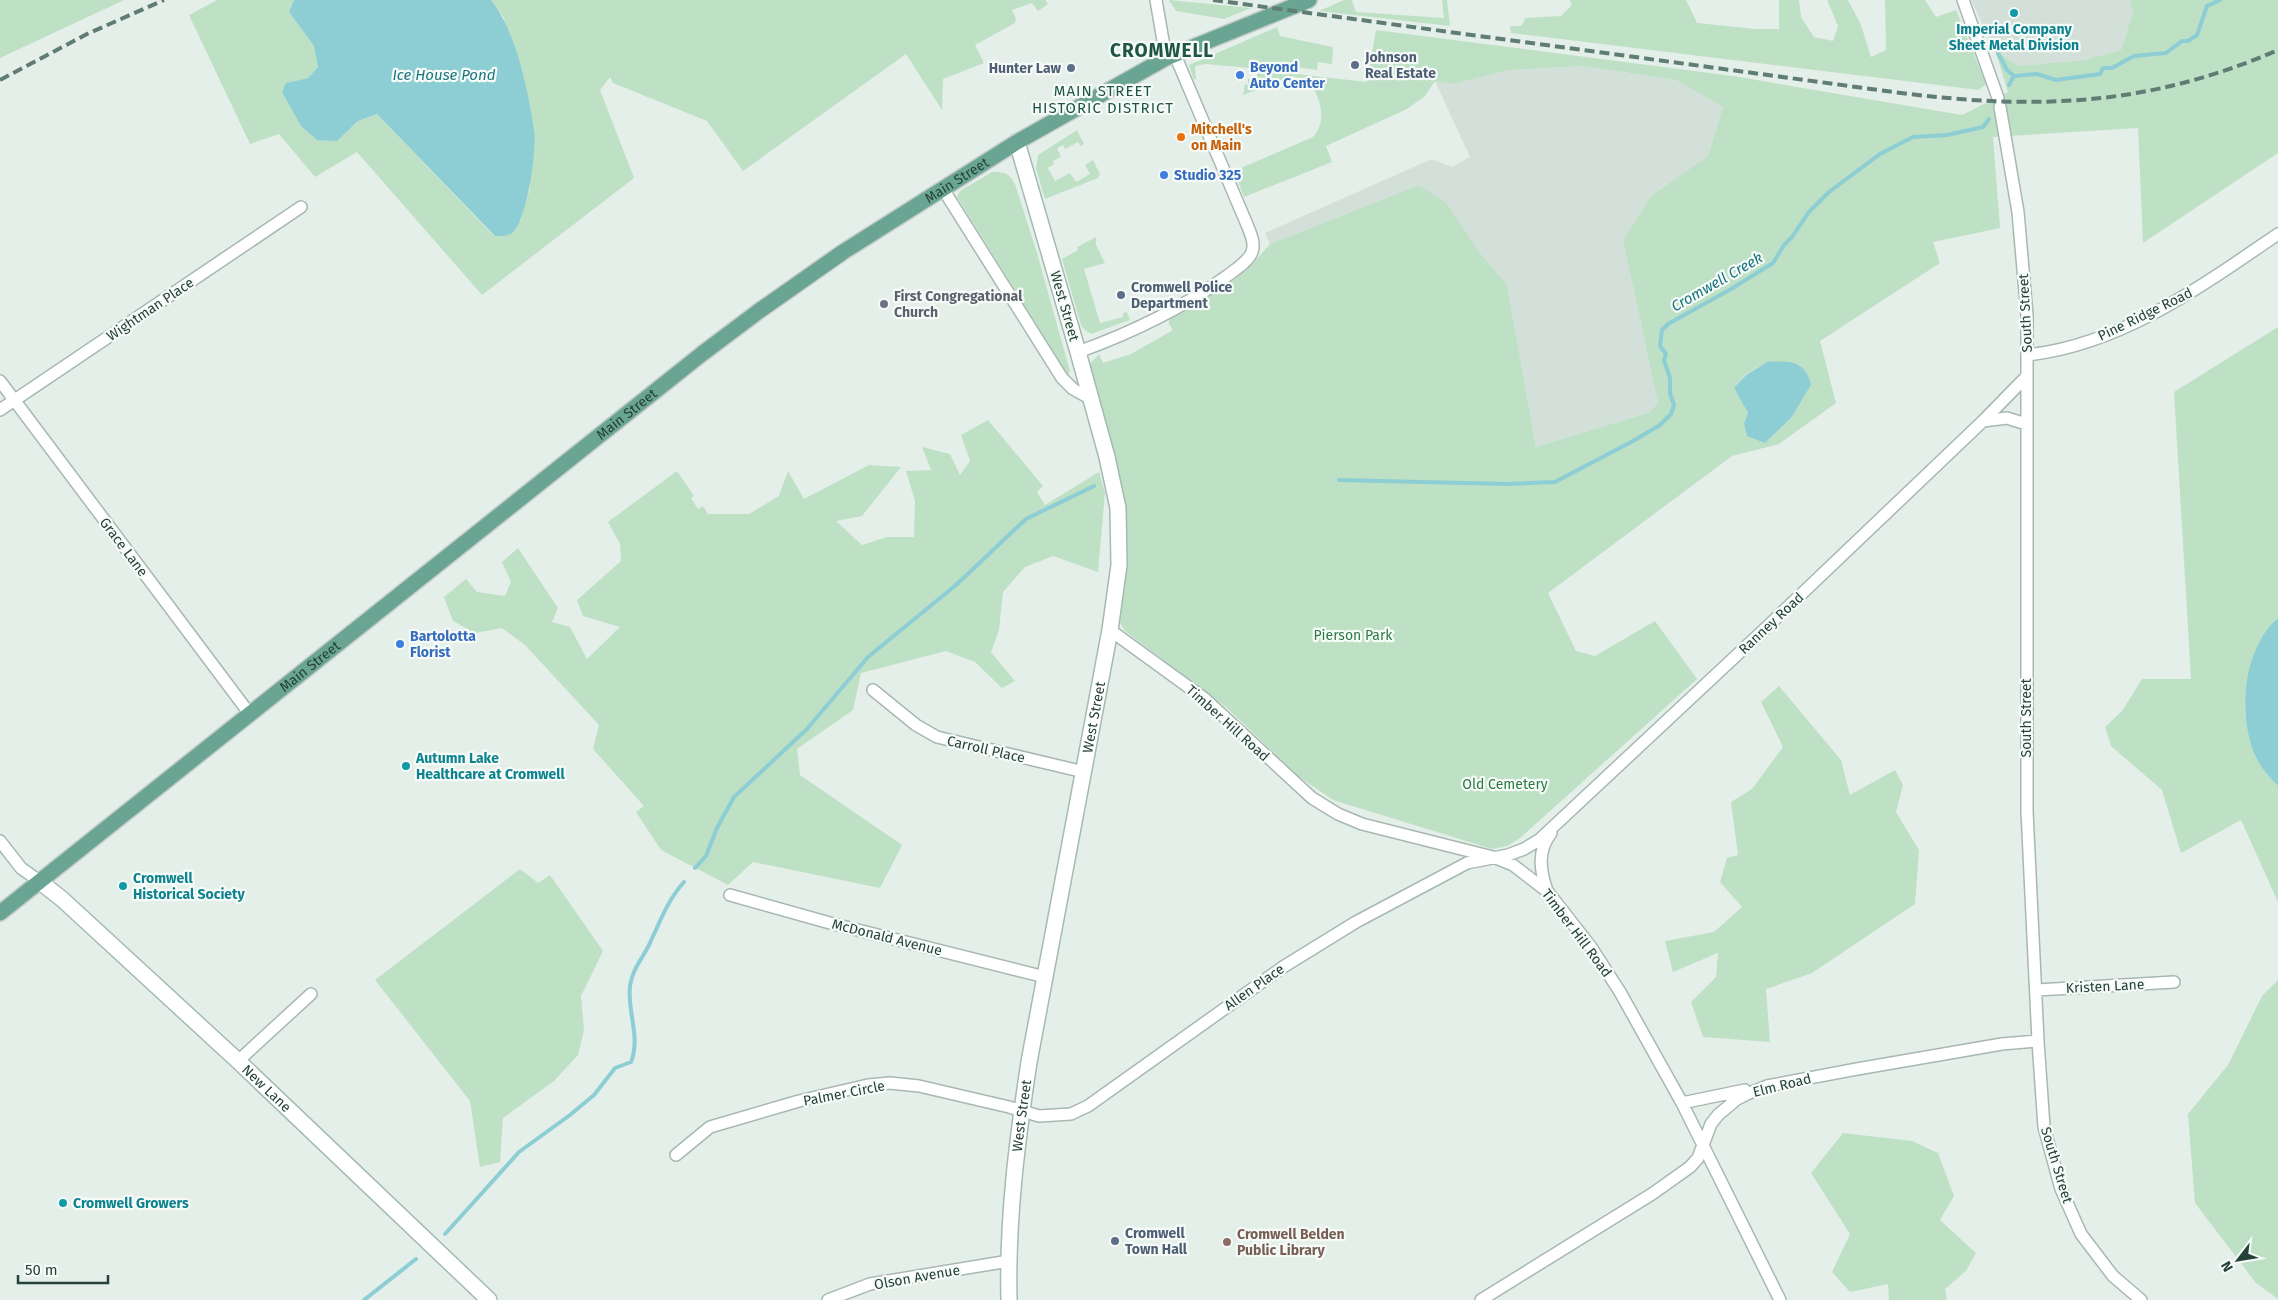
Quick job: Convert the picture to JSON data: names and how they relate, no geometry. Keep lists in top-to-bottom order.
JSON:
{
  "streets": {
    "main road": ["Main Street", "West Street", "New Lane"],
    "street": [
      "Wightman Place",
      "South Street",
      "Pine Ridge Road",
      "Grace Lane",
      "Ranney Road",
      "Timber Hill Road",
      "Carroll Place",
      "McDonald Avenue",
      "Kristen Lane",
      "Allen Place",
      "Elm Road",
      "Palmer Circle",
      "Olson Avenue"
    ]
  },
  "crossings": [
    ["Main Street", "West Street"],
    ["Main Street", "Grace Lane"],
    ["Main Street", "New Lane"],
    ["West Street", "Timber Hill Road"],
    ["West Street", "Carroll Place"],
    ["West Street", "McDonald Avenue"],
    ["West Street", "Allen Place"],
    ["West Street", "Palmer Circle"],
    ["West Street", "Olson Avenue"],
    ["Wightman Place", "Grace Lane"],
    ["South Street", "Pine Ridge Road"],
    ["South Street", "Ranney Road"],
    ["South Street", "Kristen Lane"],
    ["South Street", "Elm Road"],
    ["Ranney Road", "Timber Hill Road"],
    ["Ranney Road", "Allen Place"],
    ["Timber Hill Road", "Allen Place"],
    ["Timber Hill Road", "Elm Road"],
    ["Allen Place", "Palmer Circle"]
  ],
  "districts": ["CROMWELL", "MAIN STREET HISTORIC DISTRICT"],
  "water": ["Ice House Pond", "Cromwell Creek"],
  "parks": ["Pierson Park", "Old Cemetery"],
  "places": [
    "Imperial Company Sheet Metal Division",
    "Johnson Real Estate",
    "Hunter Law",
    "Beyond Auto Center",
    "Mitchell's on Main",
    "Studio 325",
    "Cromwell Police Department",
    "First Congregational Church",
    "Bartolotta Florist",
    "Autumn Lake Healthcare at Cromwell",
    "Cromwell Historical Society",
    "Cromwell Growers",
    "Cromwell Town Hall",
    "Cromwell Belden Public Library"
  ],
  "scale_bar": "50 m",
  "north": "bottom left"
}
